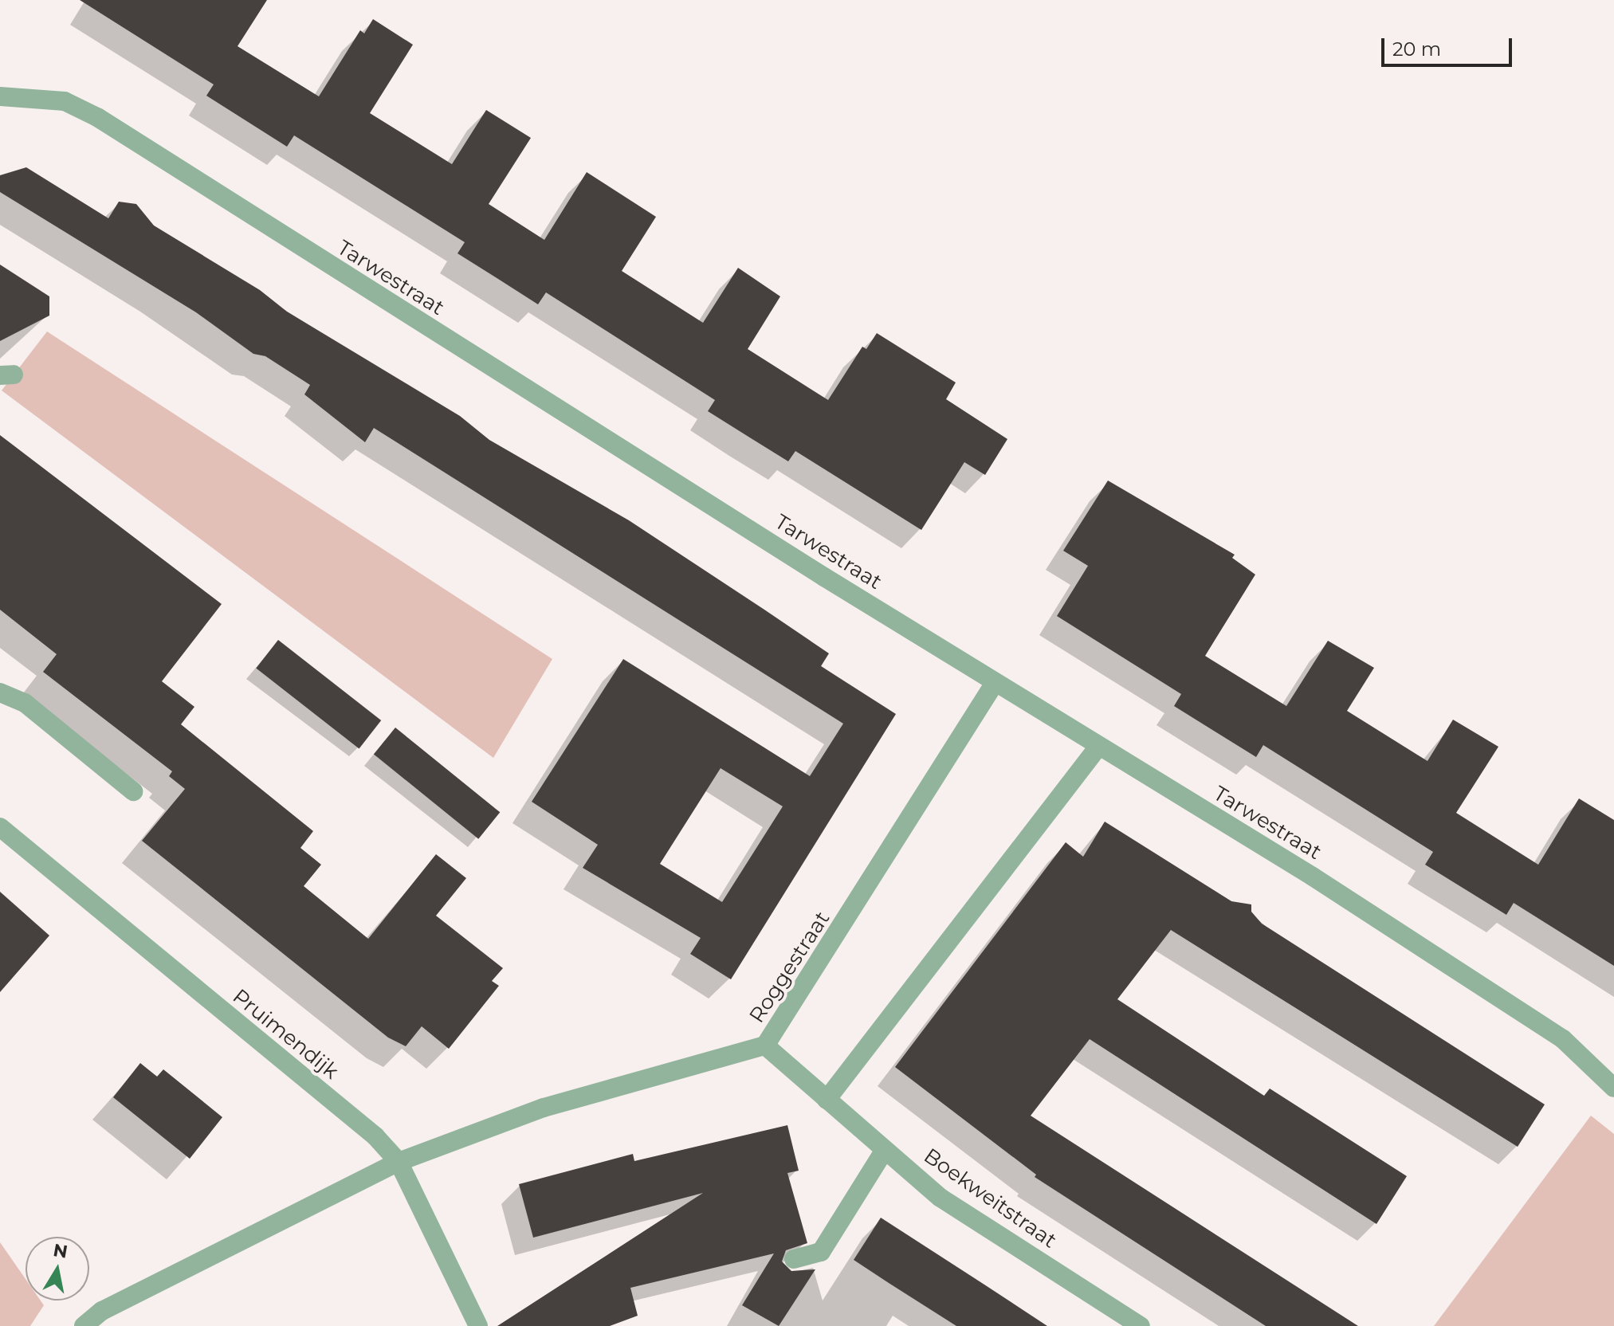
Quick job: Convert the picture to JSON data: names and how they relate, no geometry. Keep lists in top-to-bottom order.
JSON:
{
  "streets": {
    "street": [
      "Tarwestraat",
      "Roggestraat",
      "Pruimendijk",
      "Boekweitstraat"
    ]
  },
  "crossings": [
    ["Tarwestraat", "Roggestraat"],
    ["Roggestraat", "Pruimendijk"],
    ["Roggestraat", "Boekweitstraat"]
  ],
  "scale_bar": "20 m",
  "north": "top"
}
